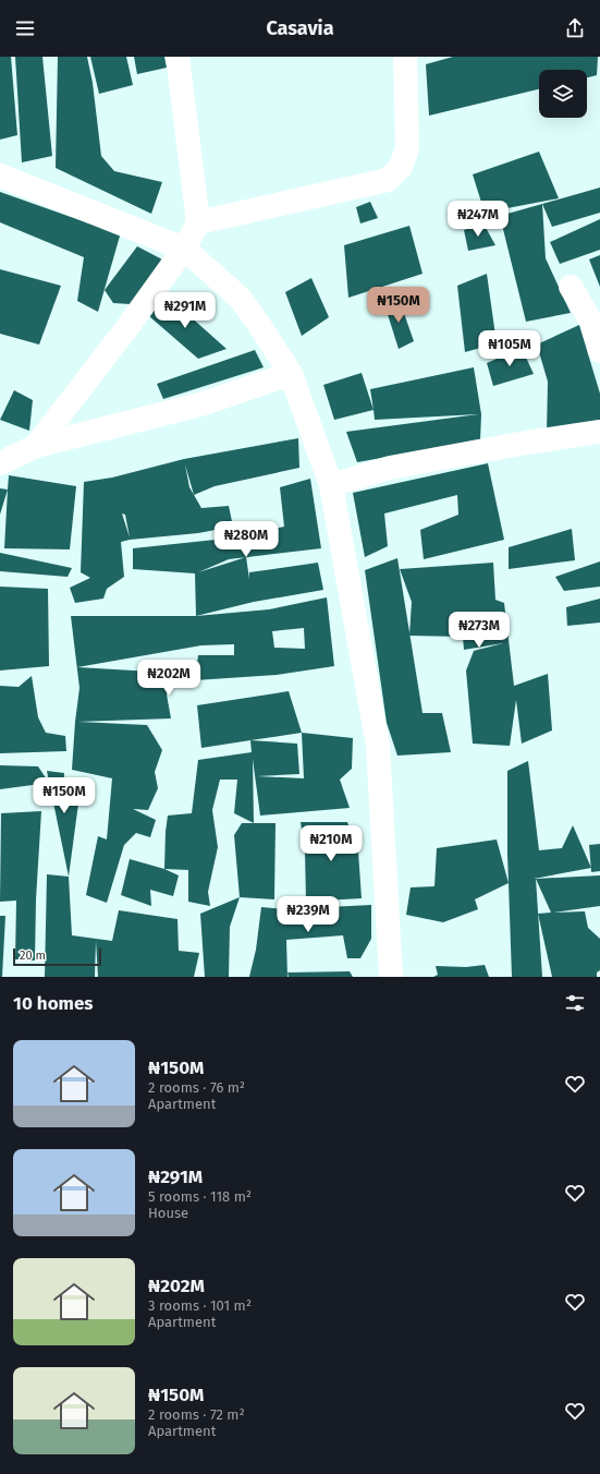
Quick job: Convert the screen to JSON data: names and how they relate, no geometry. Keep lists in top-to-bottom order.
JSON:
{
  "scale_bar": "20 m",
  "page": {
    "header": "Casavia",
    "price": [
      "₦247M",
      "₦150M",
      "₦291M",
      "₦105M",
      "₦280M",
      "₦273M",
      "₦202M",
      "₦150M",
      "₦210M",
      "₦239M"
    ],
    "scale": "20 m",
    "heading": "10 homes",
    "list": [
      {
        "name": "₦150M",
        "note": "2 rooms · 76 m² · Apartment"
      },
      {
        "name": "₦291M",
        "note": "5 rooms · 118 m² · House"
      },
      {
        "name": "₦202M",
        "note": "3 rooms · 101 m² · Apartment"
      },
      {
        "name": "₦150M",
        "note": "2 rooms · 72 m² · Apartment"
      }
    ]
  }
}
